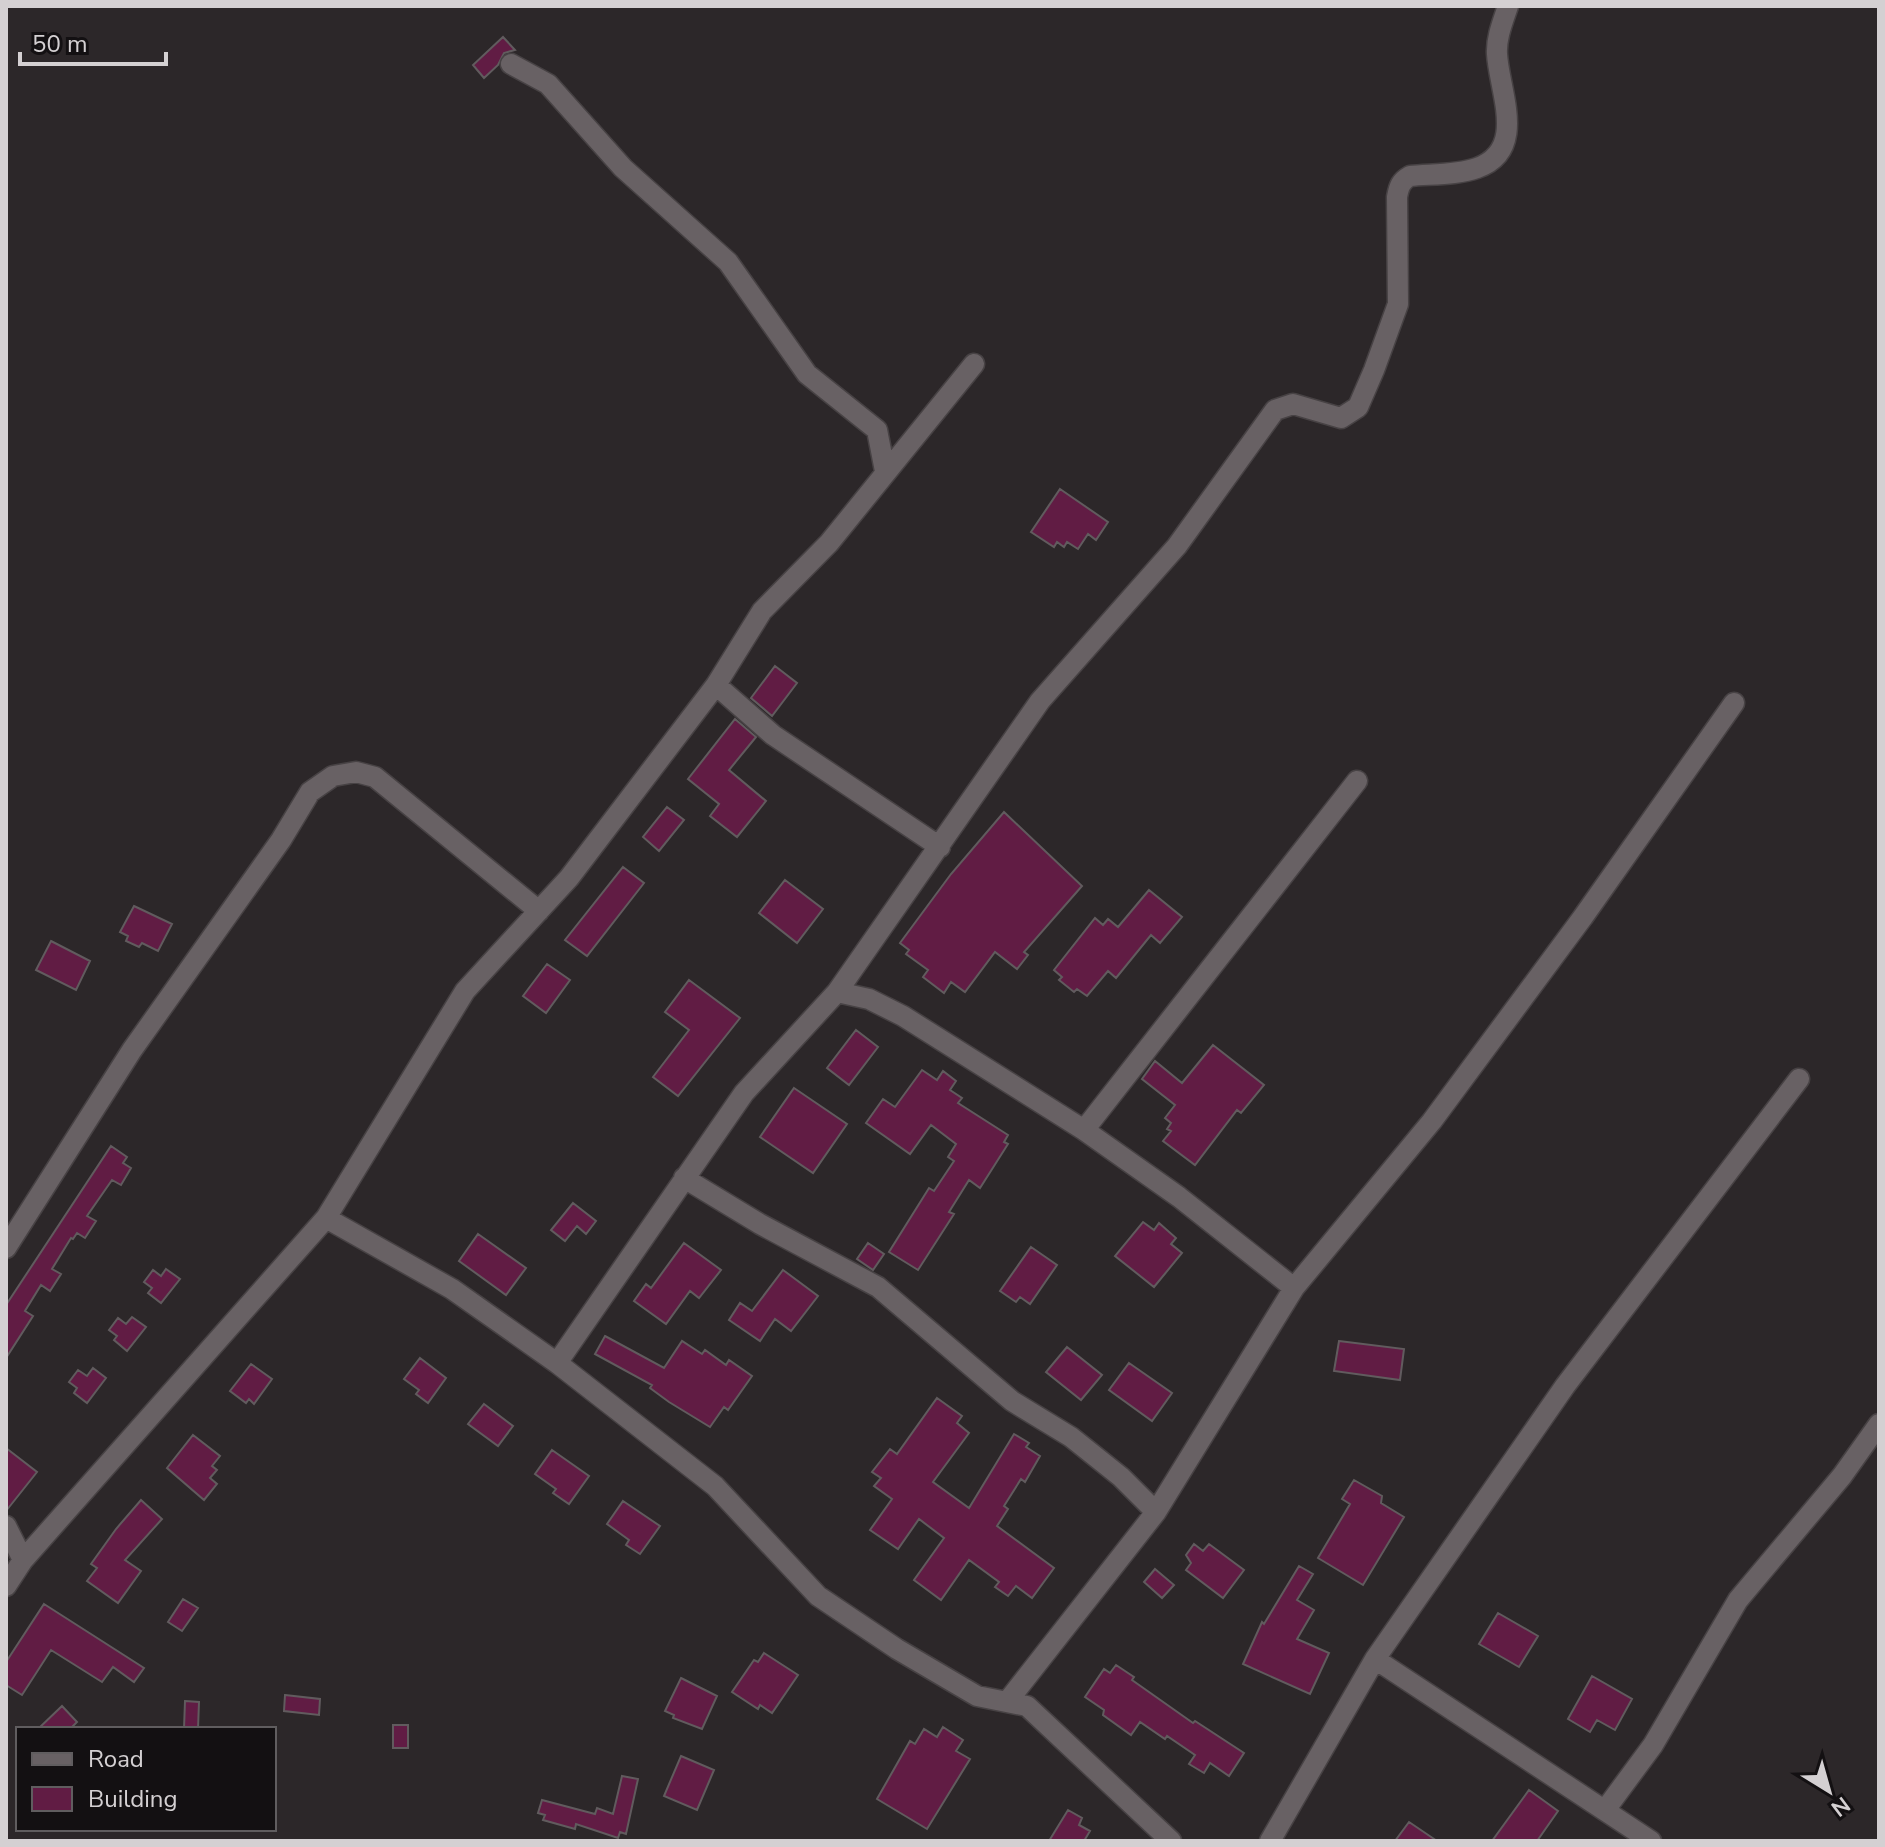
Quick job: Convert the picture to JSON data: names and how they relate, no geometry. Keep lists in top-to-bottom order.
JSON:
{
  "legend": ["Road", "Building"],
  "scale_bar": "50 m",
  "north": "bottom right"
}
